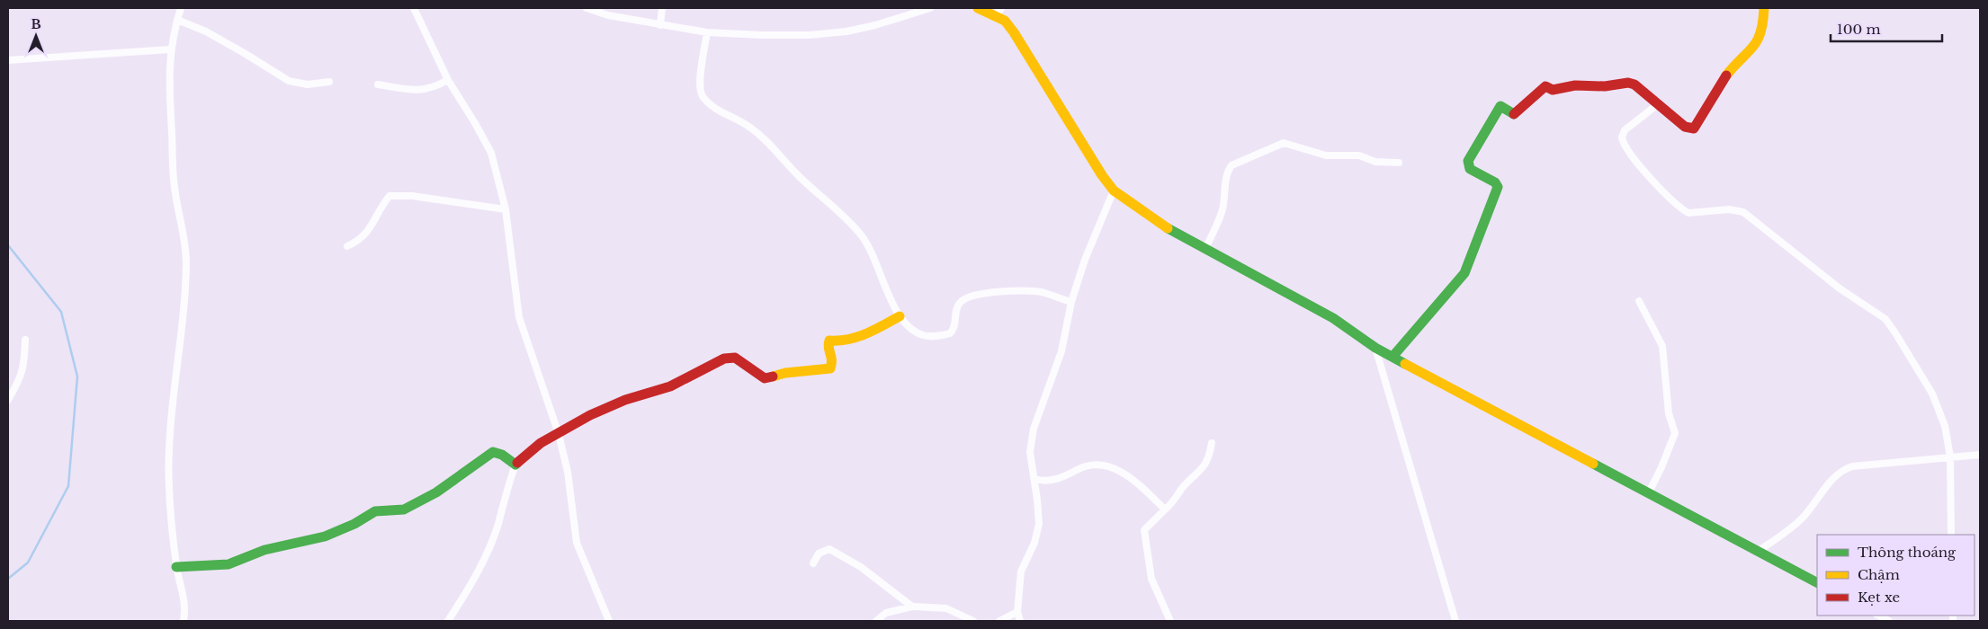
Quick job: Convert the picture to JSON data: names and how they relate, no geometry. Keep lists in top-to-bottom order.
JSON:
{
  "legend": ["Thông thoáng", "Chậm", "Kẹt xe"],
  "scale_bar": "100 m",
  "north": "top"
}
